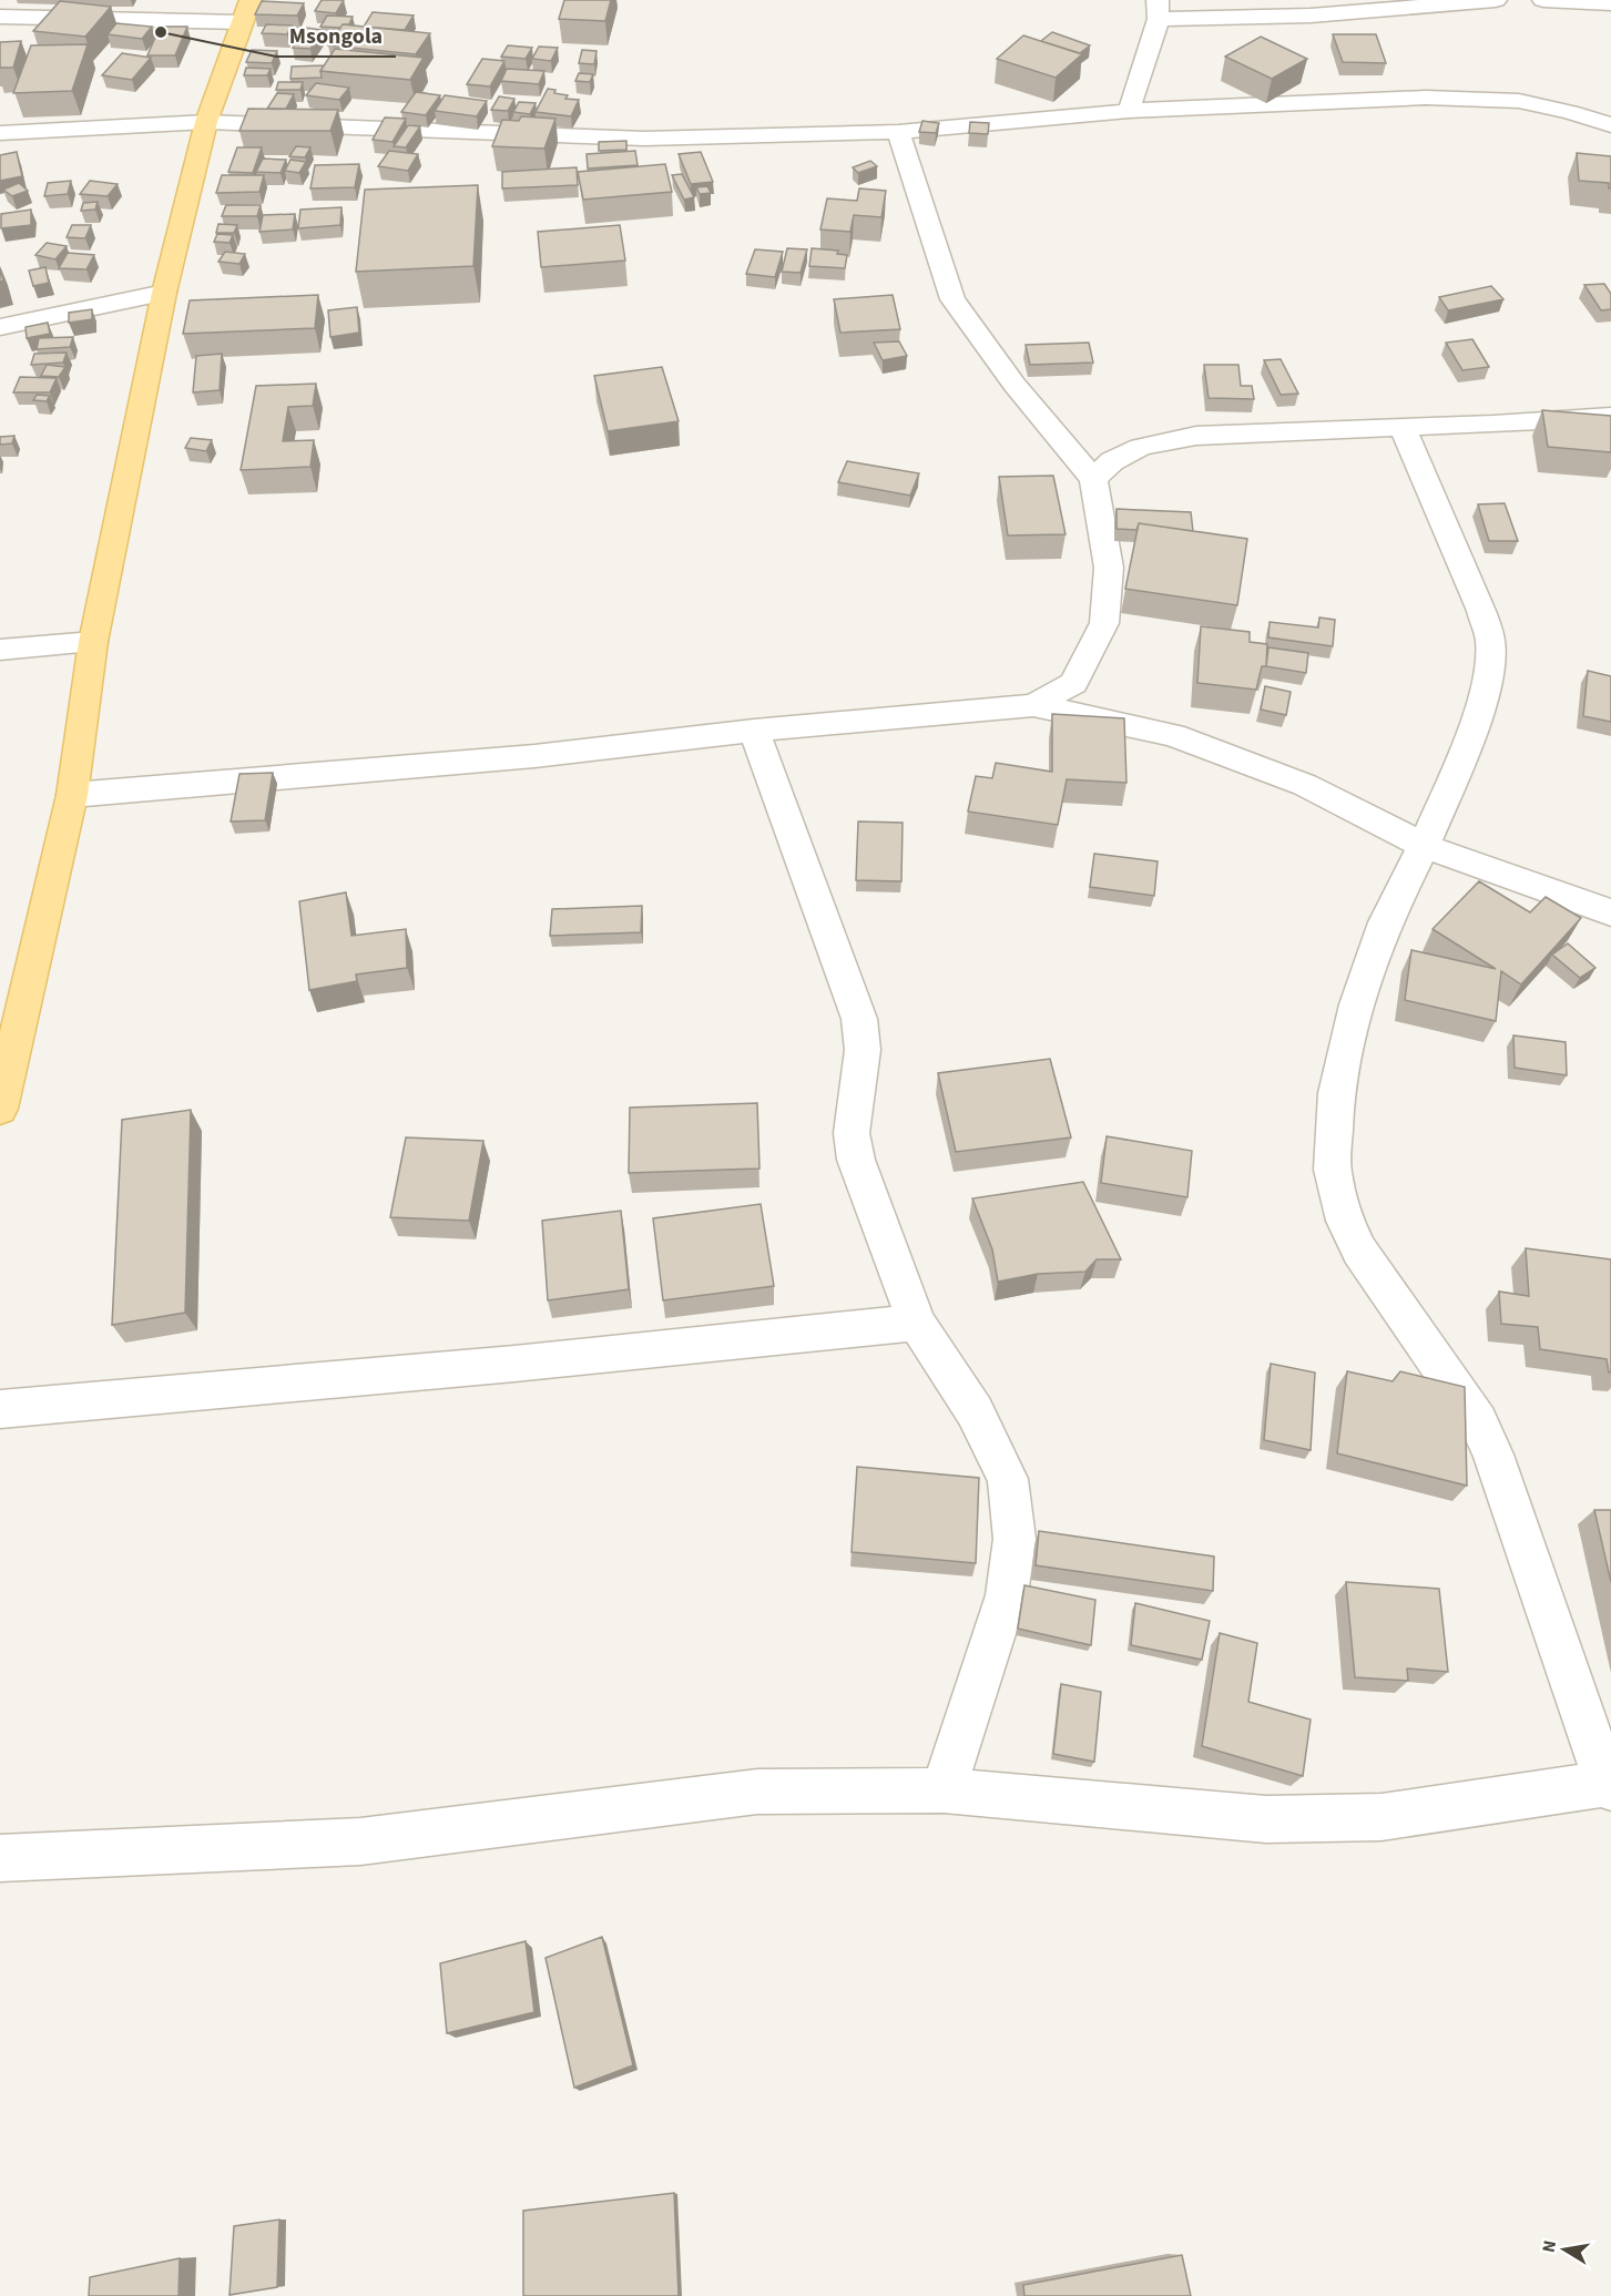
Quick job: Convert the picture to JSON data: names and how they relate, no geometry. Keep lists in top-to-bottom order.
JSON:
{
  "places": ["Msongola"],
  "north": "left"
}
